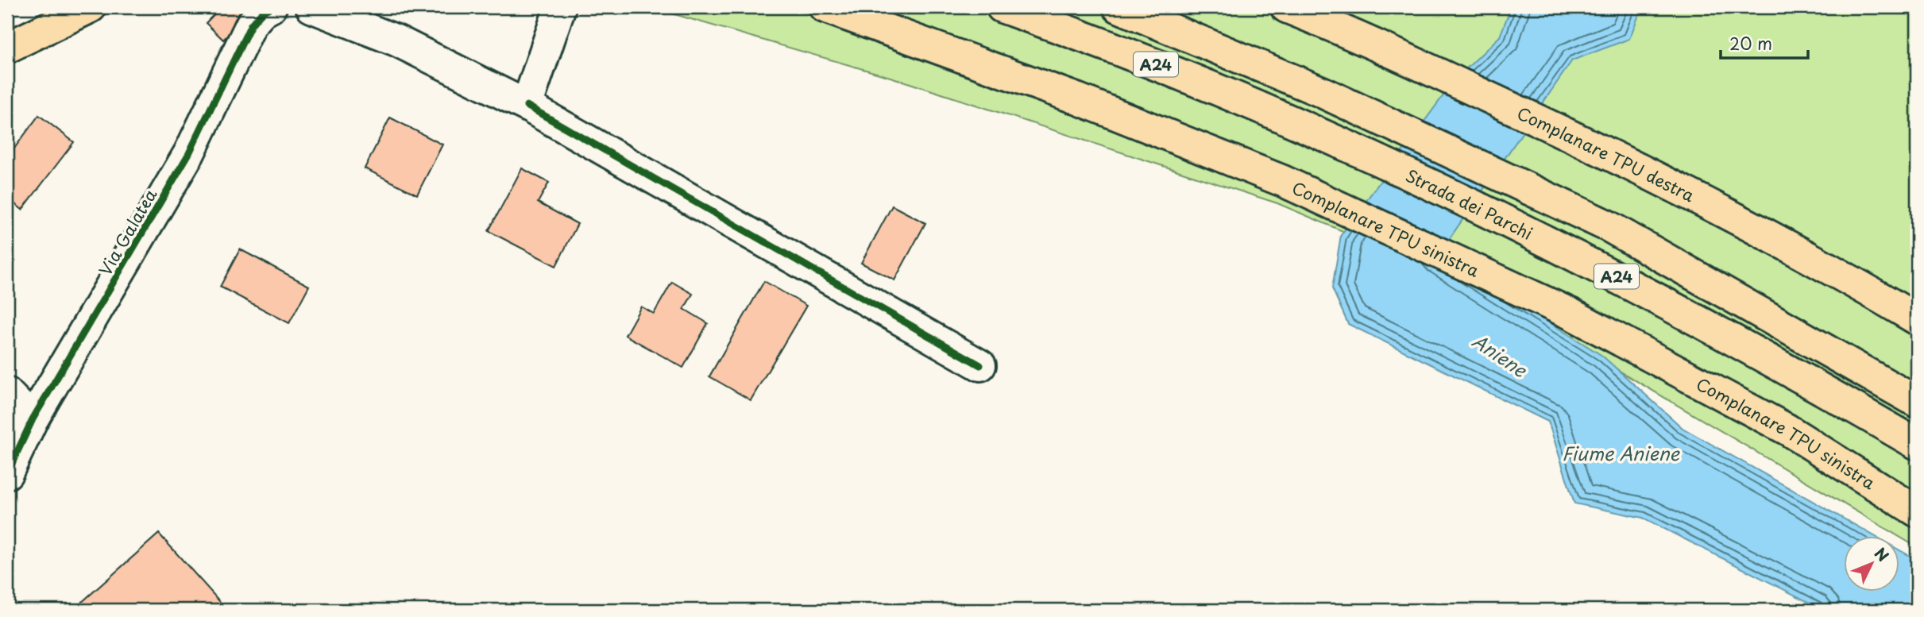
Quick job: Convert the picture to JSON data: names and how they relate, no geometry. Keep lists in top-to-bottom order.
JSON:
{
  "streets": {
    "highway": [
      "A24",
      "Complanare TPU destra",
      "Strada dei Parchi",
      "Complanare TPU sinistra"
    ],
    "street": ["Via Galatea"]
  },
  "water": ["Aniene", "Fiume Aniene"],
  "scale_bar": "20 m",
  "north": "top right"
}
